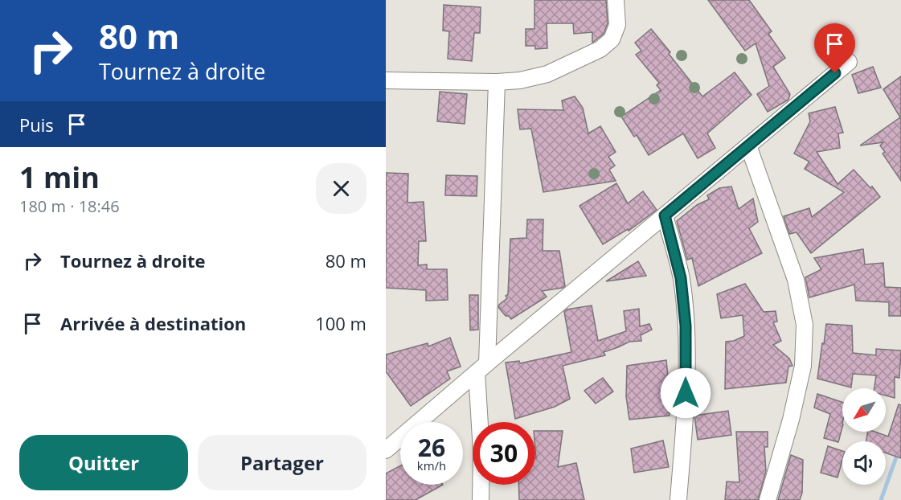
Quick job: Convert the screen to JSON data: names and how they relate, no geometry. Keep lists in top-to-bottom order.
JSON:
{
  "north": "bottom left",
  "page": {
    "turn": ["80 m", "Tournez à droite"],
    "then": "Puis",
    "heading": ["1 min", "180 m · 18:46"],
    "list": [
      {
        "name": "Tournez à droite",
        "value": "80 m"
      },
      {
        "name": "Arrivée à destination",
        "value": "100 m"
      }
    ],
    "speed": "26 km/h",
    "limit": "30",
    "buttons": ["Quitter", "Partager"]
  }
}
